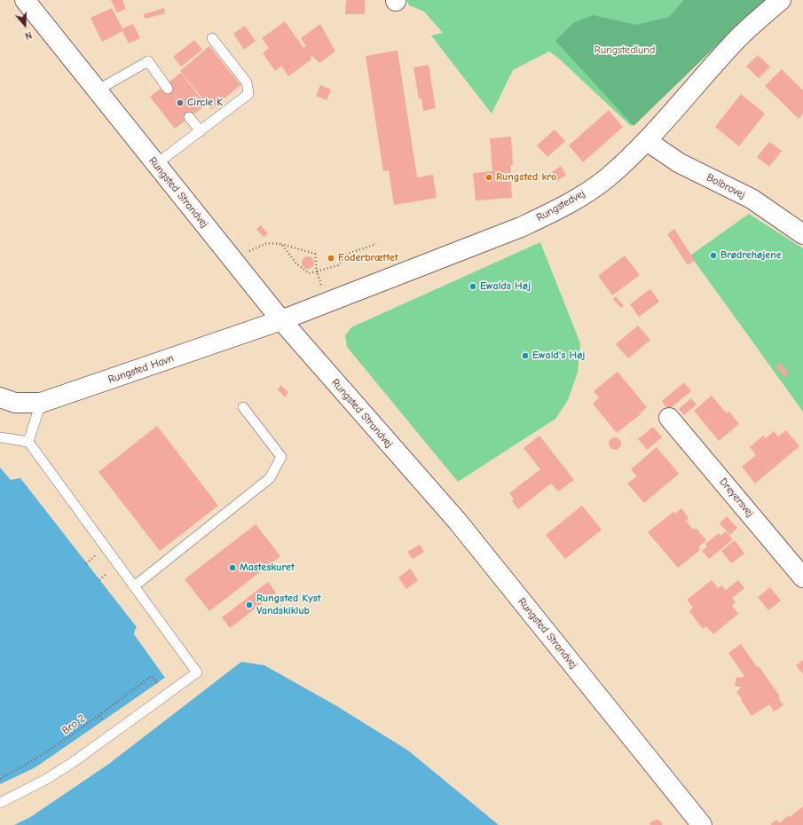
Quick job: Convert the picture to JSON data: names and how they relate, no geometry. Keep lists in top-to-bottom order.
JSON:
{
  "streets": {
    "main road": [
      "Bolbrovej",
      "Rungsted Strandvej",
      "Rungstedvej",
      "Rungsted Havn",
      "Dreyersvej"
    ],
    "path": ["Bro 2"]
  },
  "crossings": [
    ["Bolbrovej", "Rungstedvej"],
    ["Rungsted Strandvej", "Rungstedvej"],
    ["Rungsted Strandvej", "Rungsted Havn"],
    ["Rungstedvej", "Rungsted Havn"]
  ],
  "parks": ["Rungstedlund"],
  "places": [
    "Circle K",
    "Rungsted kro",
    "Brødrehøjene",
    "Foderbrættet",
    "Ewalds Høj",
    "Ewald's Høj",
    "Masteskuret",
    "Rungsted Kyst Vandskiklub"
  ],
  "north": "bottom"
}
